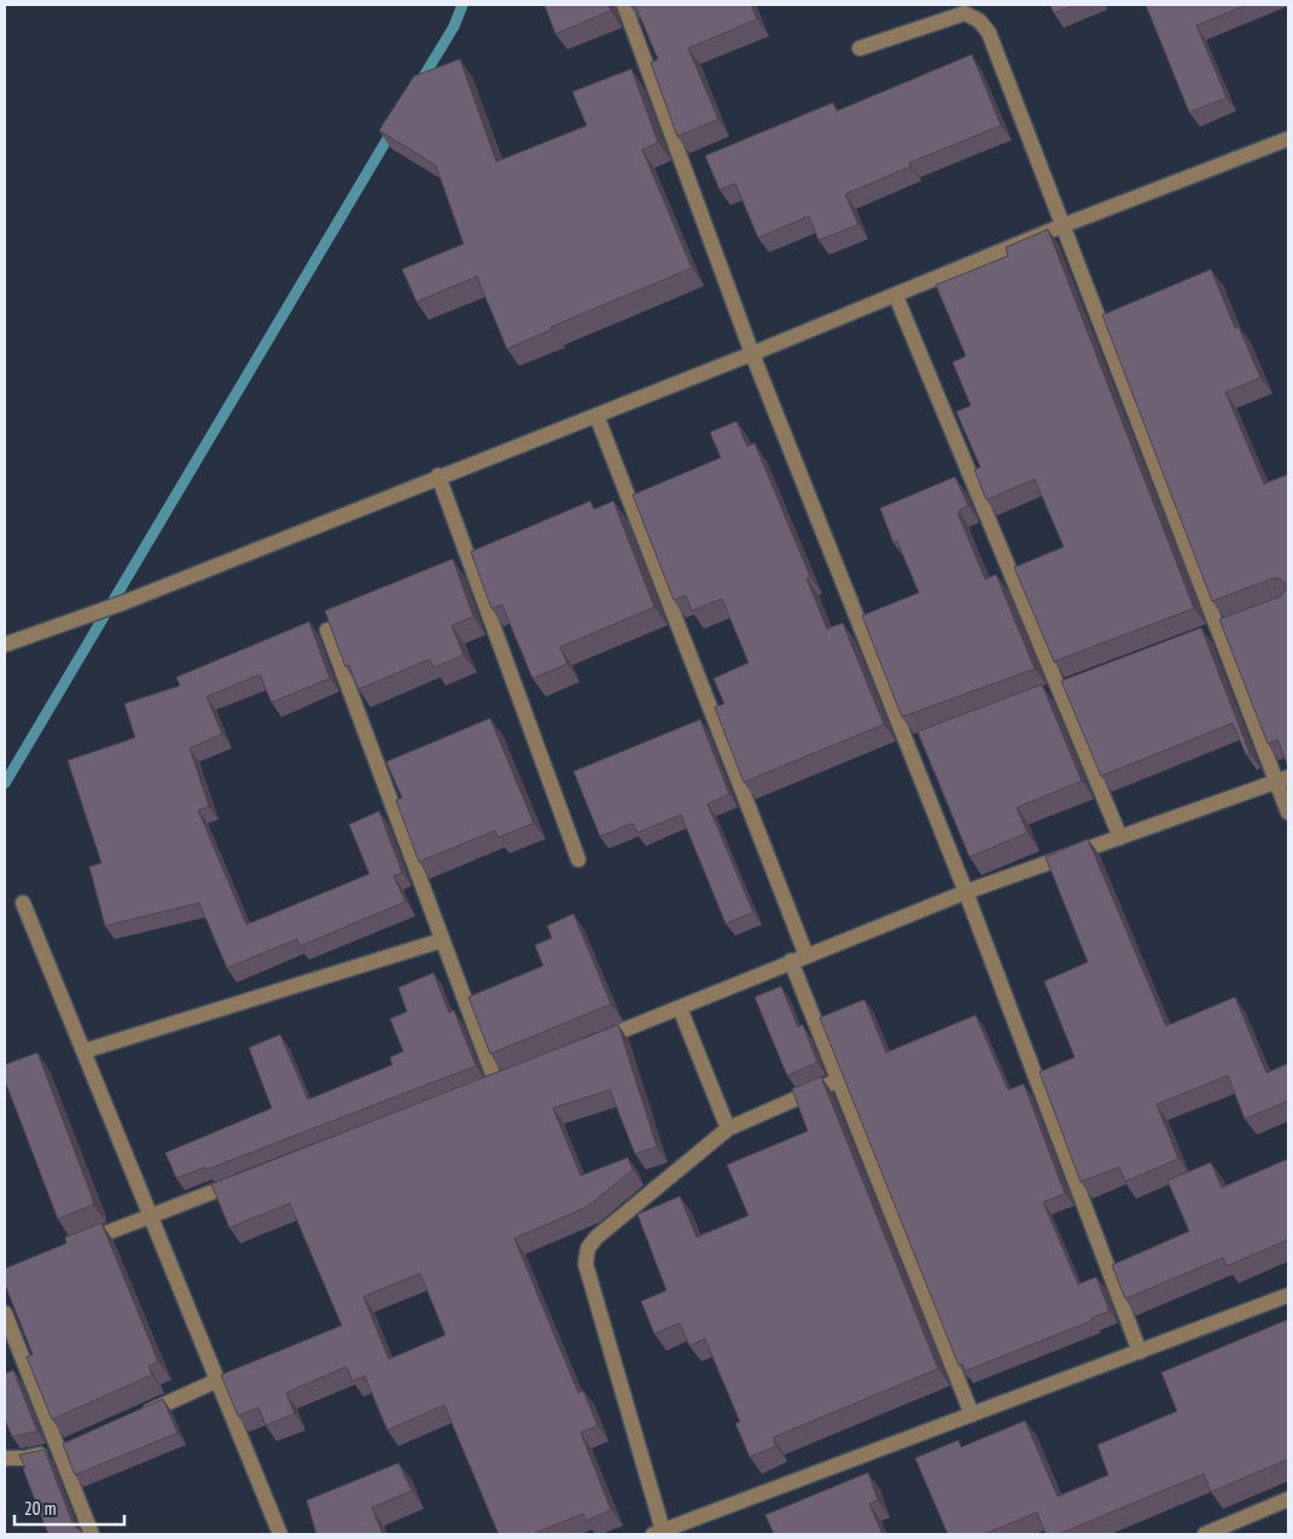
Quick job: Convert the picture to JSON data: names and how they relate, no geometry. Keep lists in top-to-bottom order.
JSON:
{
  "scale_bar": "20 m"
}
